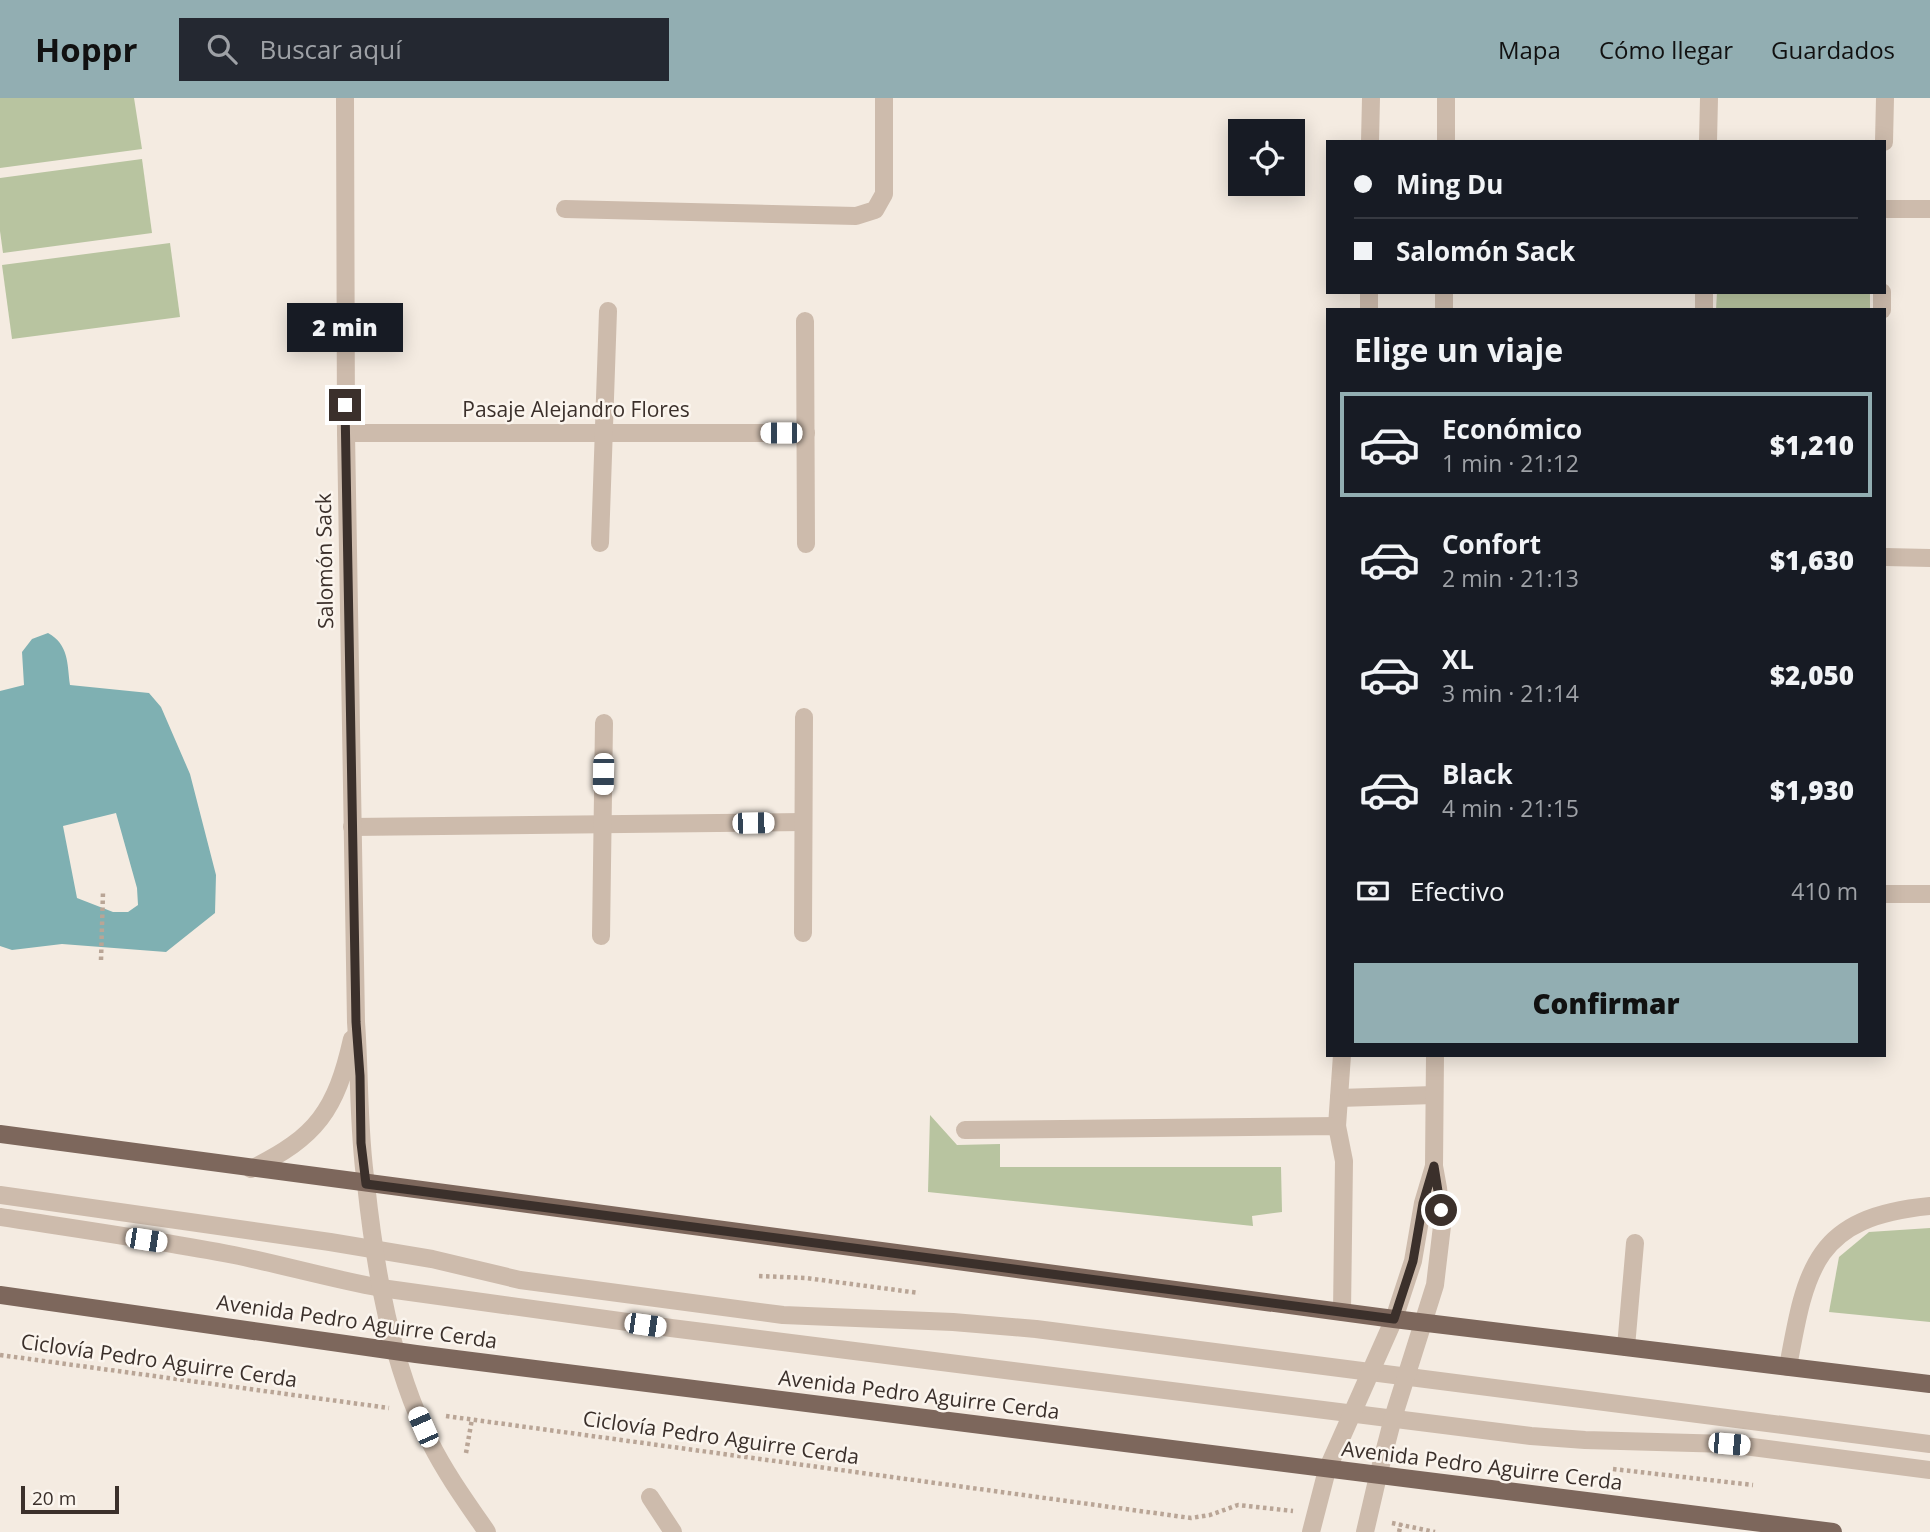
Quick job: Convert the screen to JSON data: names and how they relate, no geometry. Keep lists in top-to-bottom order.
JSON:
{
  "streets": {
    "main road": ["Avenida Pedro Aguirre Cerda"],
    "street": ["Pasaje Alejandro Flores", "Salomón Sack"],
    "path": ["Ciclovía Pedro Aguirre Cerda"]
  },
  "crossings": [
    ["Pasaje Alejandro Flores", "Salomón Sack"],
    ["Salomón Sack", "Avenida Pedro Aguirre Cerda"],
    ["Salomón Sack", "Ciclovía Pedro Aguirre Cerda"]
  ],
  "scale_bar": "20 m",
  "page": {
    "header": "Hoppr",
    "search": "Buscar aquí",
    "nav": ["Mapa", "Cómo llegar", "Guardados"],
    "banner": ["Ming Du", "Salomón Sack"],
    "bubble": "2 min",
    "heading": "Elige un viaje",
    "list": [
      {
        "name": "Económico",
        "note": "1 min · 21:12",
        "value": "$1,210"
      },
      {
        "name": "Confort",
        "note": "2 min · 21:13",
        "value": "$1,630"
      },
      {
        "name": "XL",
        "note": "3 min · 21:14",
        "value": "$2,050"
      },
      {
        "name": "Black",
        "note": "4 min · 21:15",
        "value": "$1,930"
      }
    ],
    "pay": ["Efectivo", "410 m"],
    "buttons": "Confirmar",
    "scale": "20 m"
  }
}
